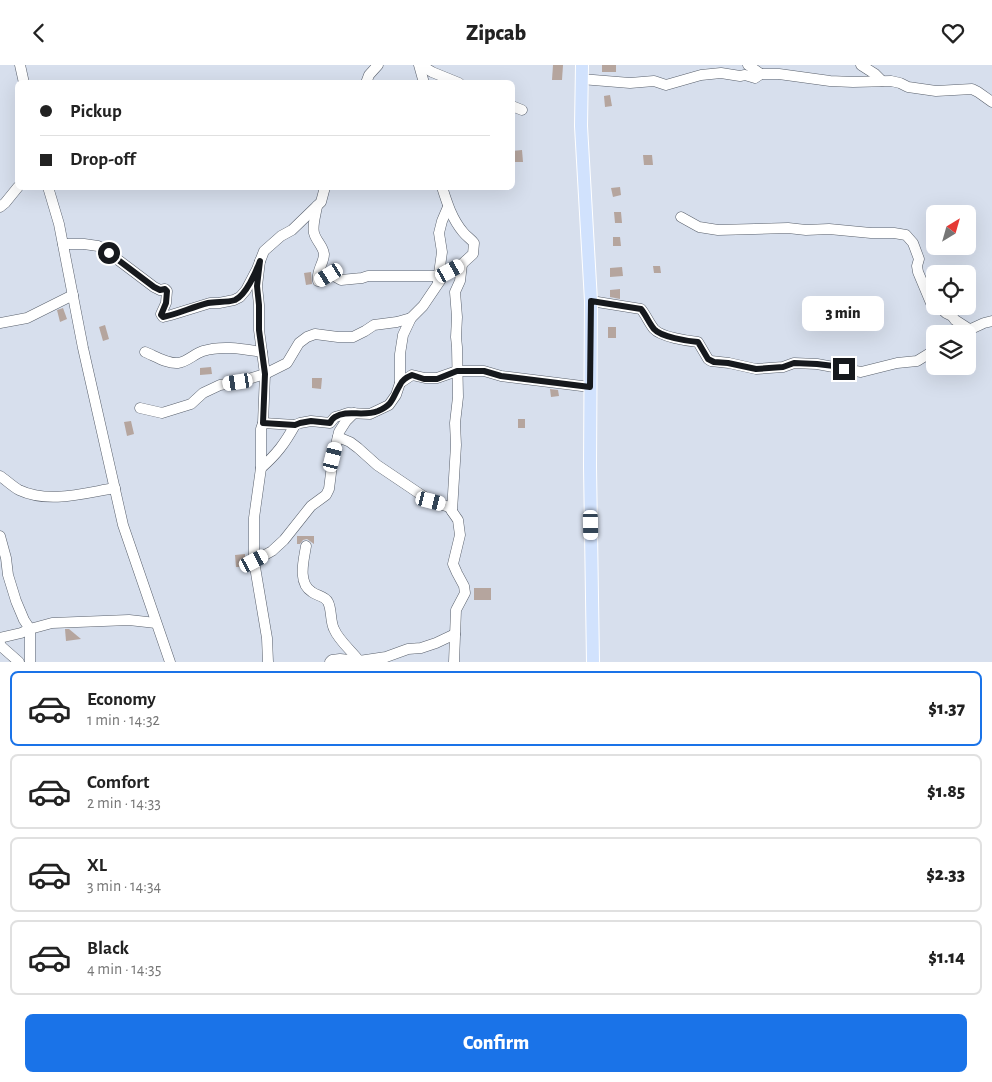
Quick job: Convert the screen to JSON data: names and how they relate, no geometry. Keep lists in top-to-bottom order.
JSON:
{
  "north": "top right",
  "page": {
    "header": "Zipcab",
    "banner": ["Pickup", "Drop-off"],
    "bubble": "3 min",
    "list": [
      {
        "name": "Economy",
        "note": "1 min · 14:32",
        "value": "$1.37"
      },
      {
        "name": "Comfort",
        "note": "2 min · 14:33",
        "value": "$1.85"
      },
      {
        "name": "XL",
        "note": "3 min · 14:34",
        "value": "$2.33"
      },
      {
        "name": "Black",
        "note": "4 min · 14:35",
        "value": "$1.14"
      }
    ],
    "buttons": "Confirm"
  }
}
